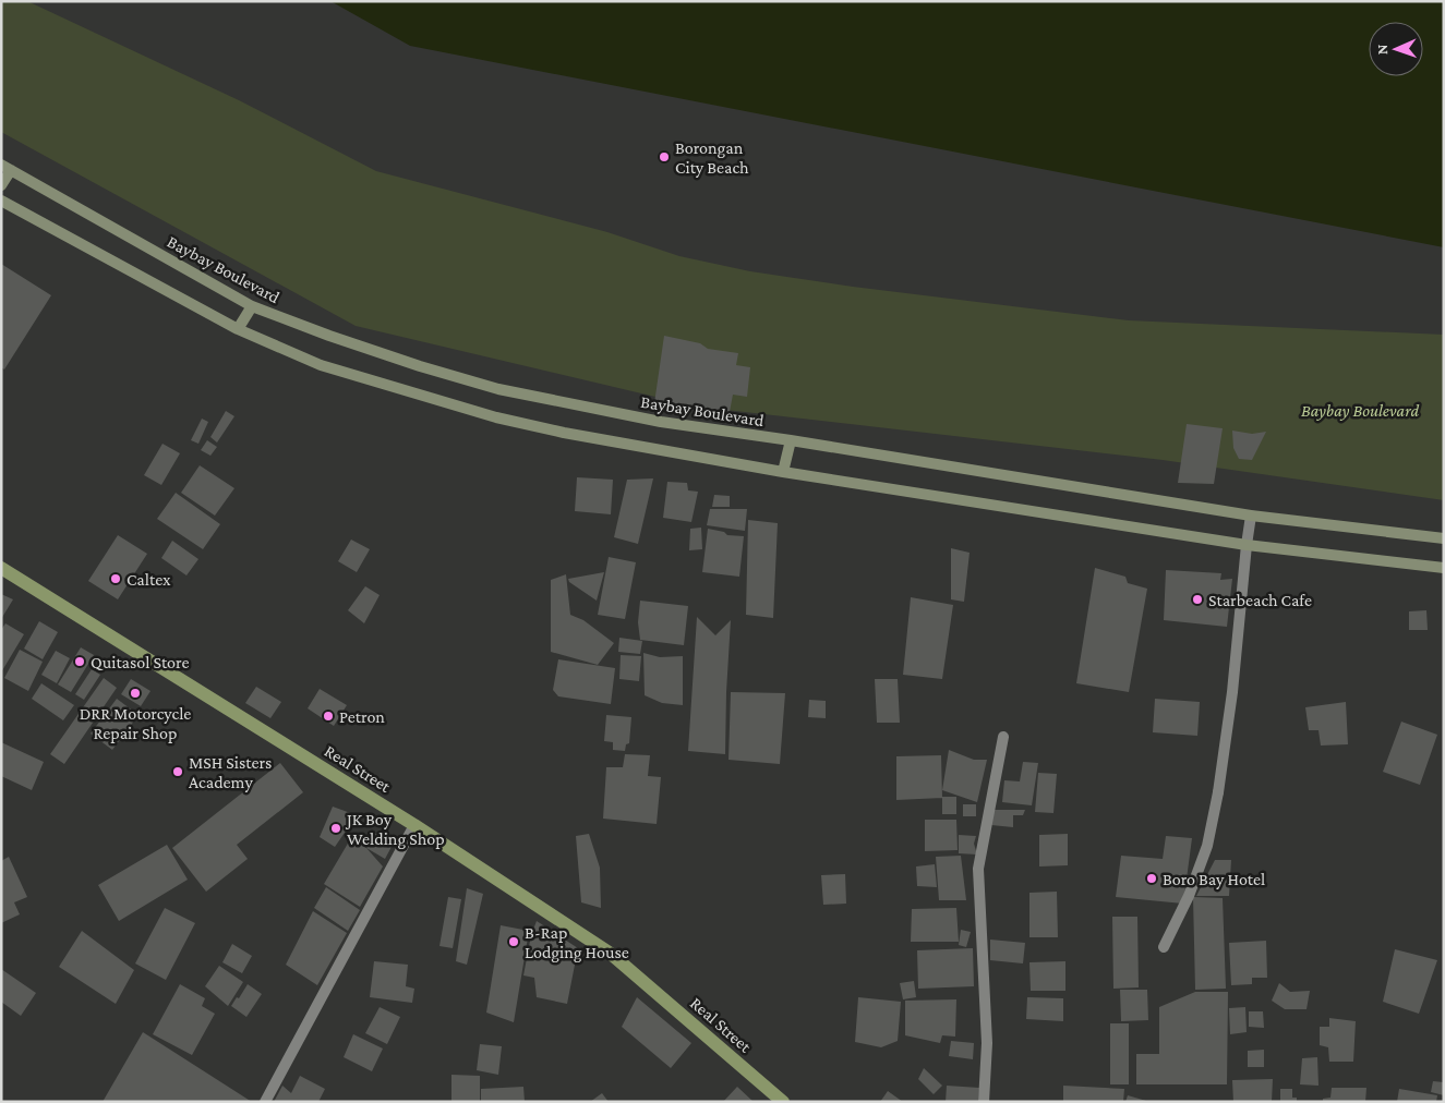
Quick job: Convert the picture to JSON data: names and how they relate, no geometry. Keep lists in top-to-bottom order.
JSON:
{
  "streets": {
    "main road": ["Real Street"],
    "street": ["Baybay Boulevard"]
  },
  "parks": ["Baybay Boulevard"],
  "places": [
    "Borongan City Beach",
    "Caltex",
    "Starbeach Cafe",
    "Quitasol Store",
    "DRR Motorcycle Repair Shop",
    "Petron",
    "MSH Sisters Academy",
    "JK Boy Welding Shop",
    "Boro Bay Hotel",
    "B-Rap Lodging House"
  ],
  "north": "left"
}
